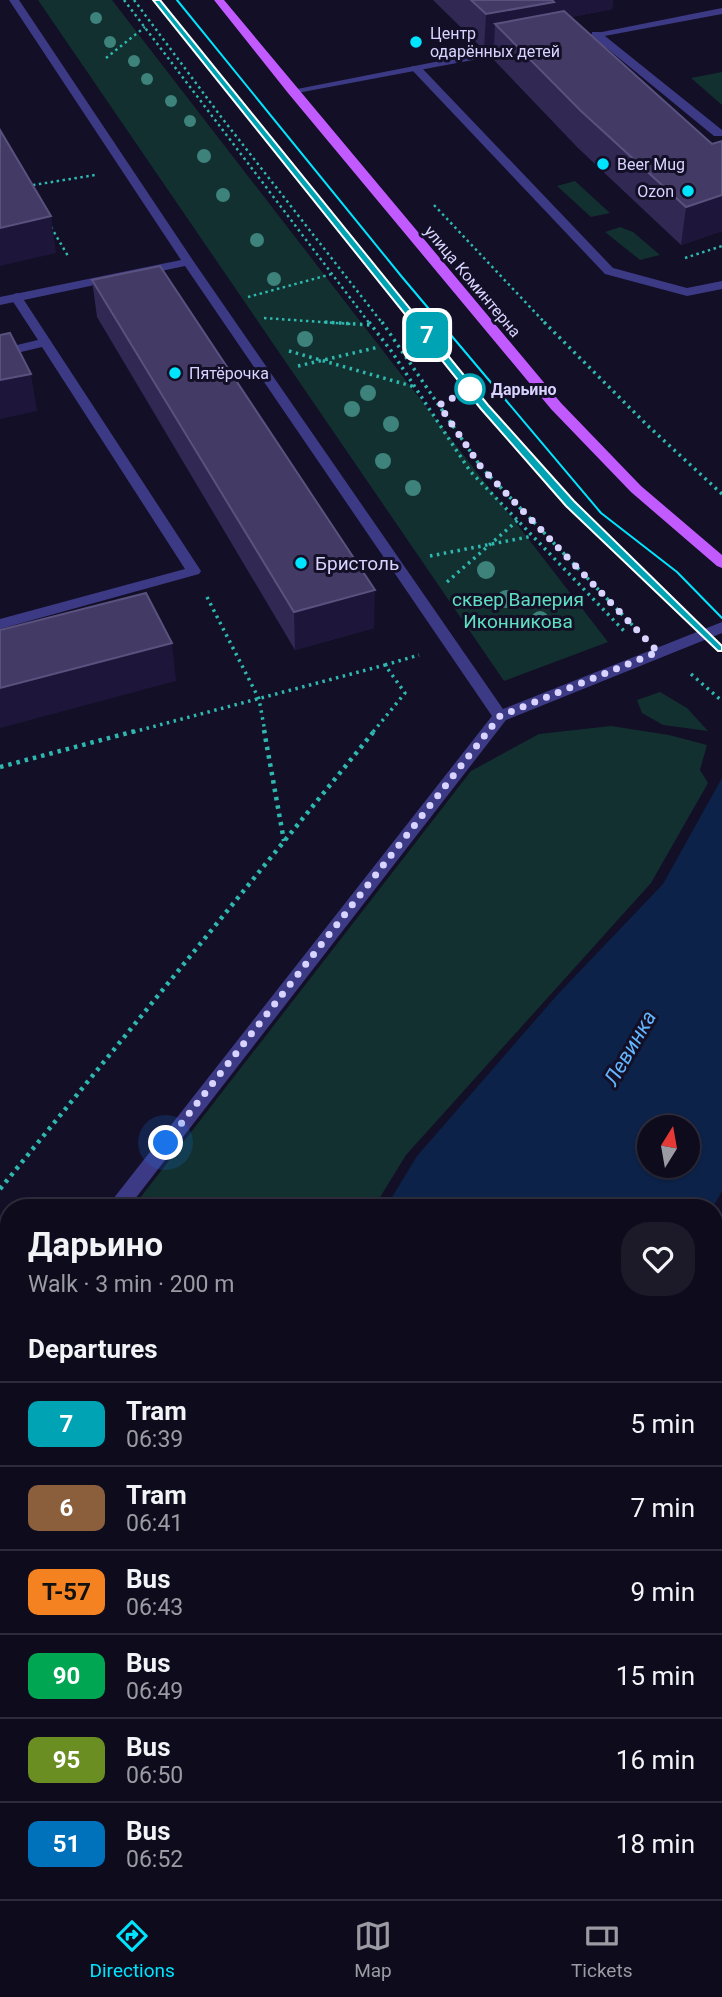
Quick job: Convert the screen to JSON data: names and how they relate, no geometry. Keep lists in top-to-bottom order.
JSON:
{
  "streets": {
    "main road": ["улица Коминтерна"]
  },
  "water": ["Левинка"],
  "parks": ["сквер Валерия Иконникова"],
  "places": [
    "Центр одарённых детей",
    "Beer Mug",
    "Ozon",
    "Пятёрочка",
    "Дарьино",
    "Бристоль"
  ],
  "lines": ["tram line 7"],
  "north": "top",
  "page": {
    "on_map": "7",
    "heading": [
      ["Дарьино", "Walk · 3 min · 200 m"],
      "Departures"
    ],
    "list": [
      {
        "mark": "7",
        "name": "Tram",
        "note": "06:39",
        "value": "5 min"
      },
      {
        "mark": "6",
        "name": "Tram",
        "note": "06:41",
        "value": "7 min"
      },
      {
        "mark": "Т-57",
        "name": "Bus",
        "note": "06:43",
        "value": "9 min"
      },
      {
        "mark": "90",
        "name": "Bus",
        "note": "06:49",
        "value": "15 min"
      },
      {
        "mark": "95",
        "name": "Bus",
        "note": "06:50",
        "value": "16 min"
      },
      {
        "mark": "51",
        "name": "Bus",
        "note": "06:52",
        "value": "18 min"
      }
    ],
    "tabs": ["Directions", "Map", "Tickets"]
  }
}
